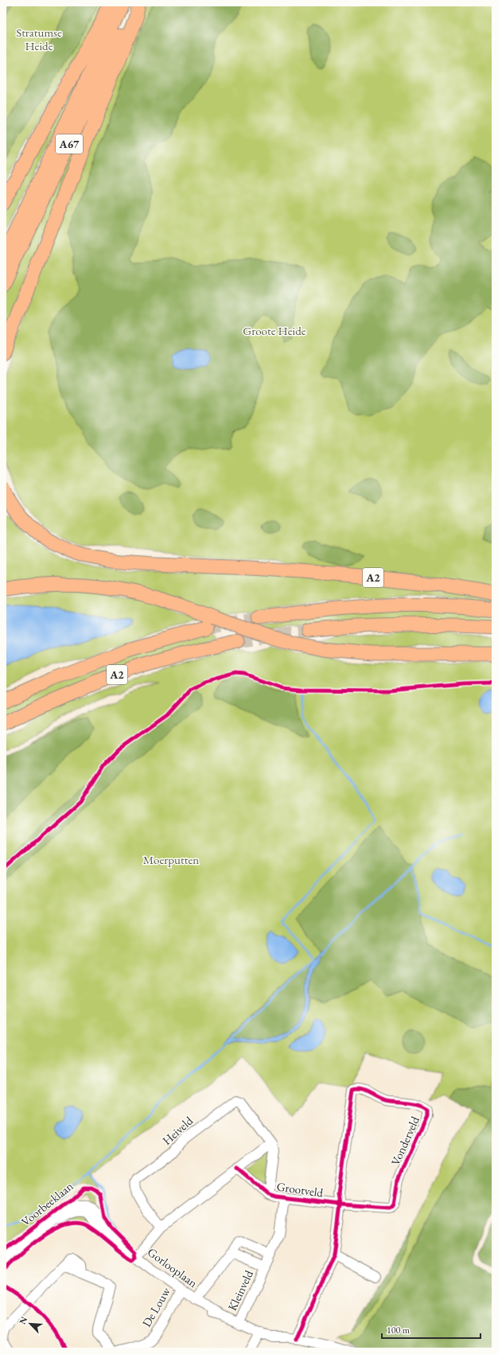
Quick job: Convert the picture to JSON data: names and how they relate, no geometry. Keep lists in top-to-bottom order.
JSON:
{
  "streets": {
    "highway": ["A67", "A2"],
    "street": [
      "Heiveld",
      "Vonderveld",
      "Grootveld",
      "Voorbeeklaan",
      "Gorlooplaan",
      "Kleinveld",
      "De Louw"
    ]
  },
  "crossings": [
    ["Heiveld", "Grootveld"],
    ["Vonderveld", "Grootveld"],
    ["Grootveld", "Kleinveld"],
    ["Voorbeeklaan", "Gorlooplaan"],
    ["Gorlooplaan", "Kleinveld"],
    ["Gorlooplaan", "De Louw"]
  ],
  "parks": ["Stratumse Heide", "Groote Heide", "Moerputten"],
  "scale_bar": "100 m",
  "north": "top left"
}
